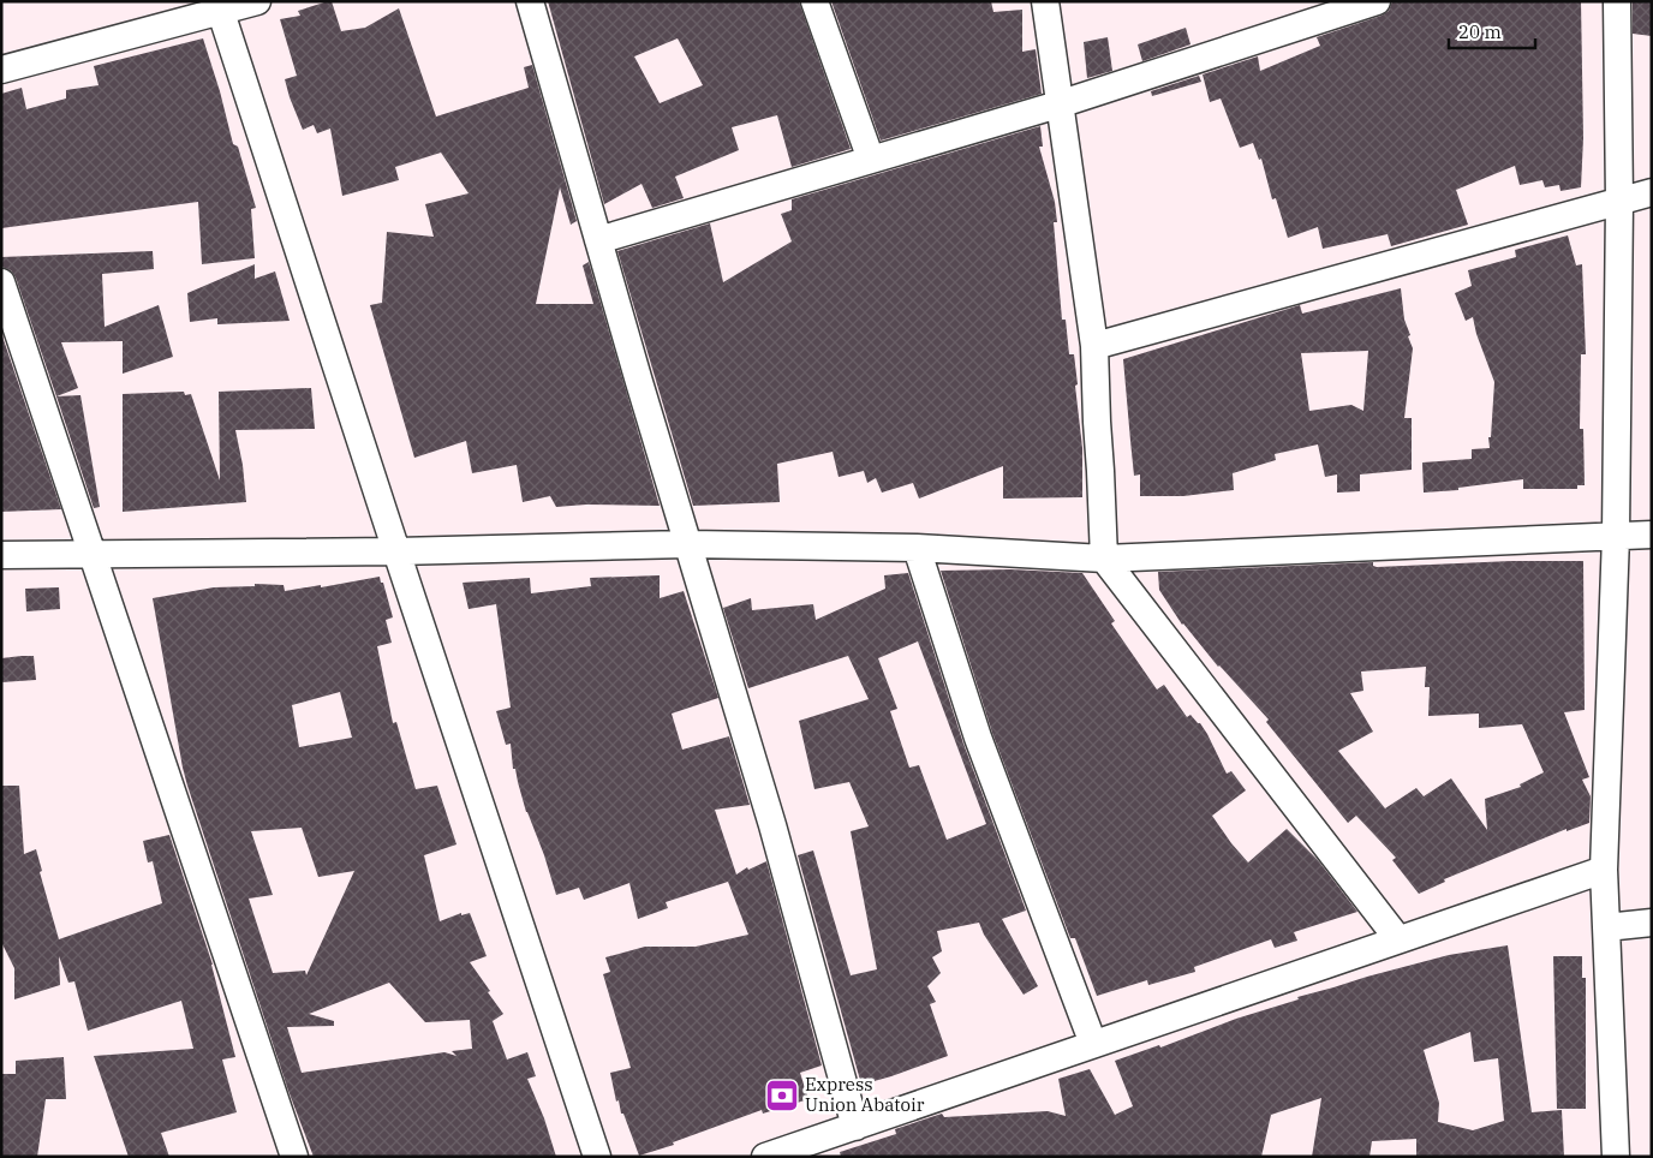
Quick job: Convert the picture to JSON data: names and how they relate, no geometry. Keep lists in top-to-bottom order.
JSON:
{
  "places": {
    "bank": ["Express Union Abatoir"]
  },
  "scale_bar": "20 m"
}
